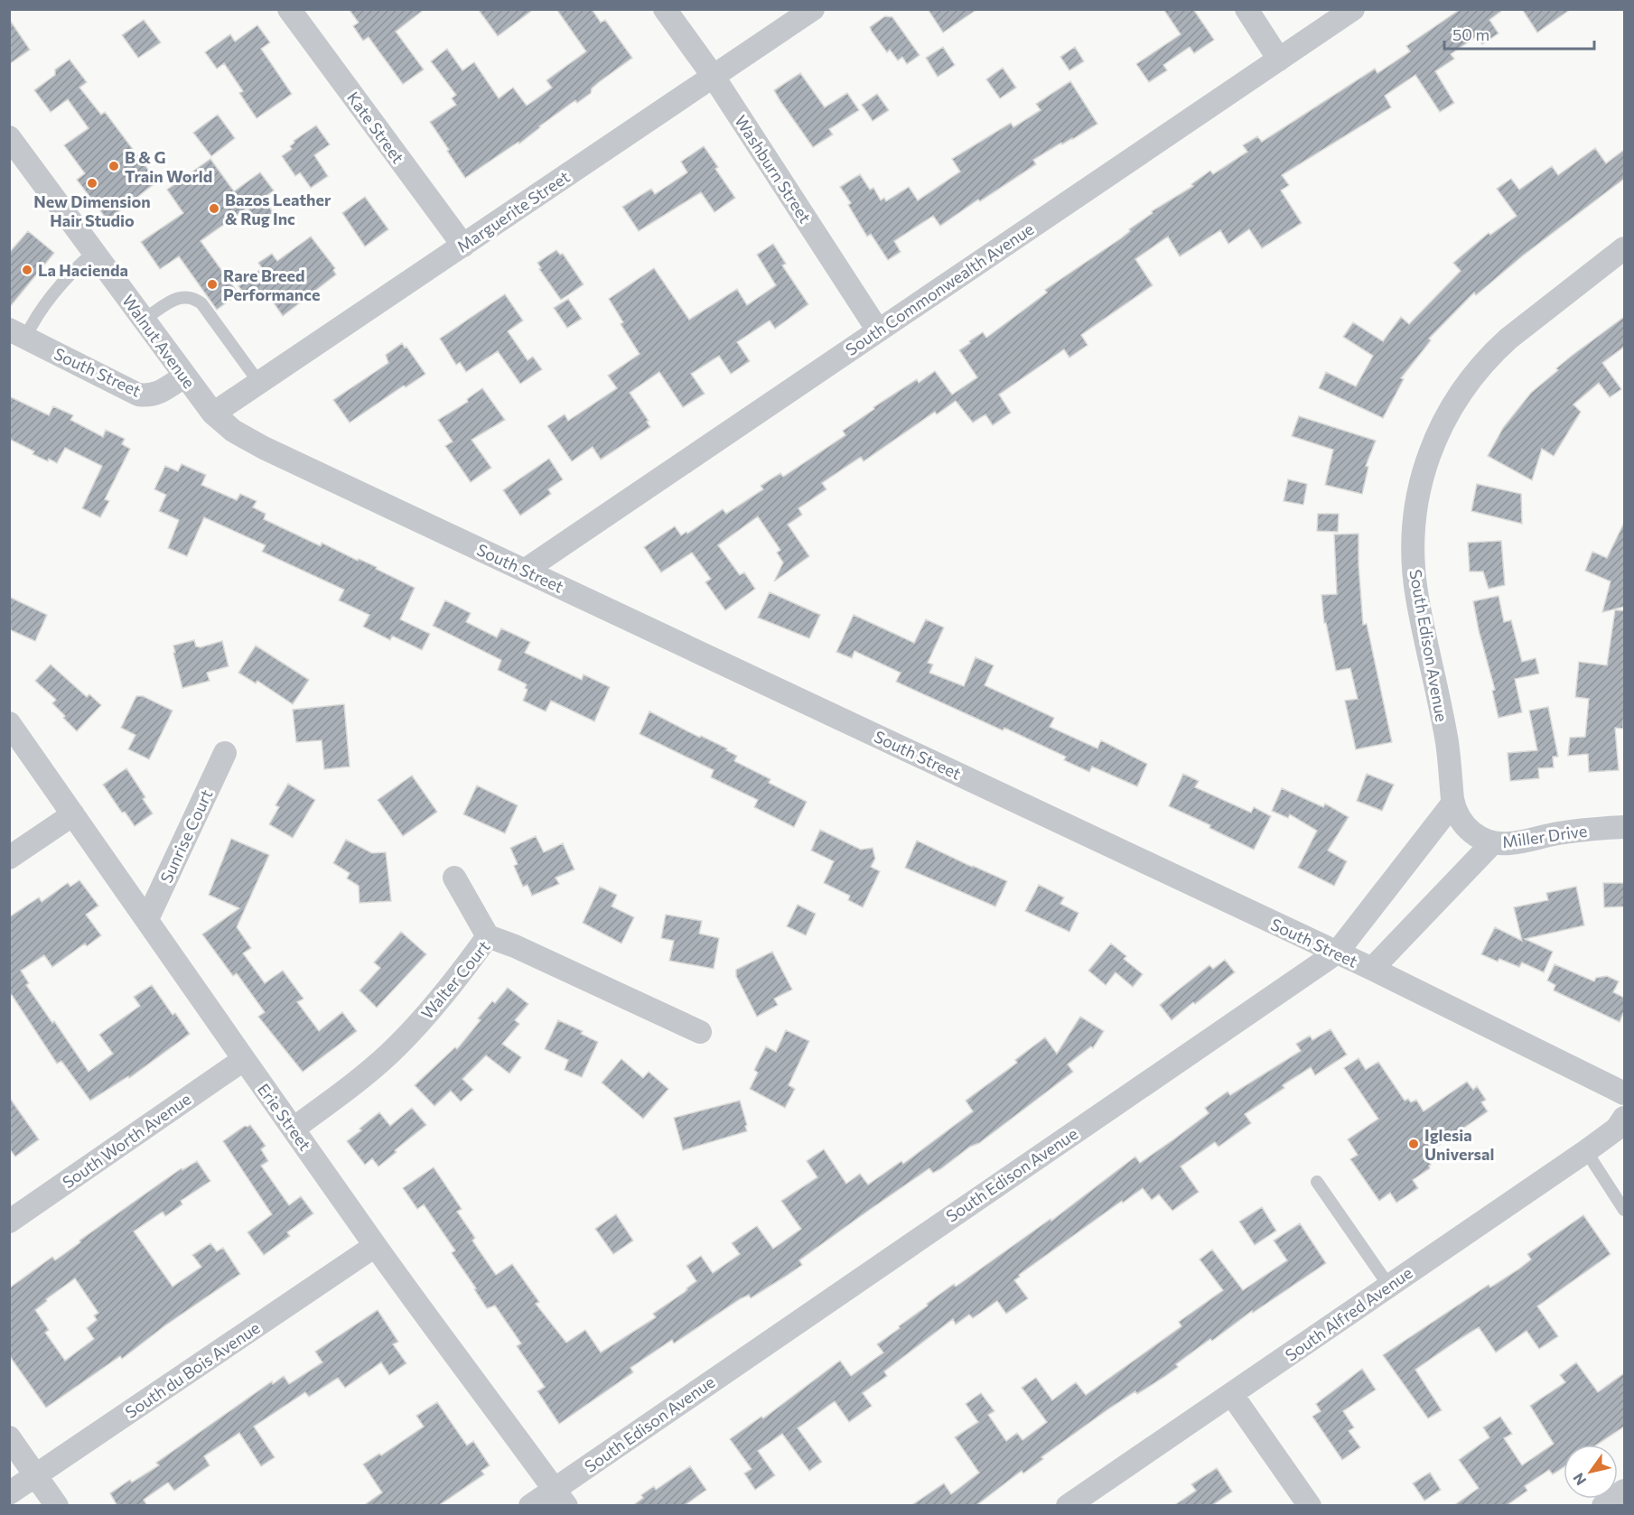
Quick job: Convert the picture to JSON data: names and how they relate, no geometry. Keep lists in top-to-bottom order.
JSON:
{
  "streets": {
    "street": [
      "Kate Street",
      "Washburn Street",
      "Marguerite Street",
      "South Commonwealth Avenue",
      "Walnut Avenue",
      "South Street",
      "South Edison Avenue",
      "Sunrise Court",
      "Miller Drive",
      "Walter Court",
      "Erie Street",
      "South Worth Avenue",
      "South Alfred Avenue",
      "South du Bois Avenue"
    ]
  },
  "crossings": [
    ["Kate Street", "Marguerite Street"],
    ["Washburn Street", "Marguerite Street"],
    ["Washburn Street", "South Commonwealth Avenue"],
    ["Marguerite Street", "Walnut Avenue"],
    ["Marguerite Street", "South Street"],
    ["South Commonwealth Avenue", "South Street"],
    ["Walnut Avenue", "South Street"],
    ["South Street", "South Edison Avenue"],
    ["South Edison Avenue", "Miller Drive"],
    ["South Edison Avenue", "Erie Street"],
    ["Sunrise Court", "Erie Street"],
    ["Walter Court", "Erie Street"],
    ["Erie Street", "South Worth Avenue"],
    ["Erie Street", "South du Bois Avenue"]
  ],
  "places": [
    "B & G Train World",
    "New Dimension Hair Studio",
    "Bazos Leather & Rug Inc",
    "La Hacienda",
    "Rare Breed Performance",
    "Iglesia Universal"
  ],
  "scale_bar": "50 m",
  "north": "bottom left"
}
